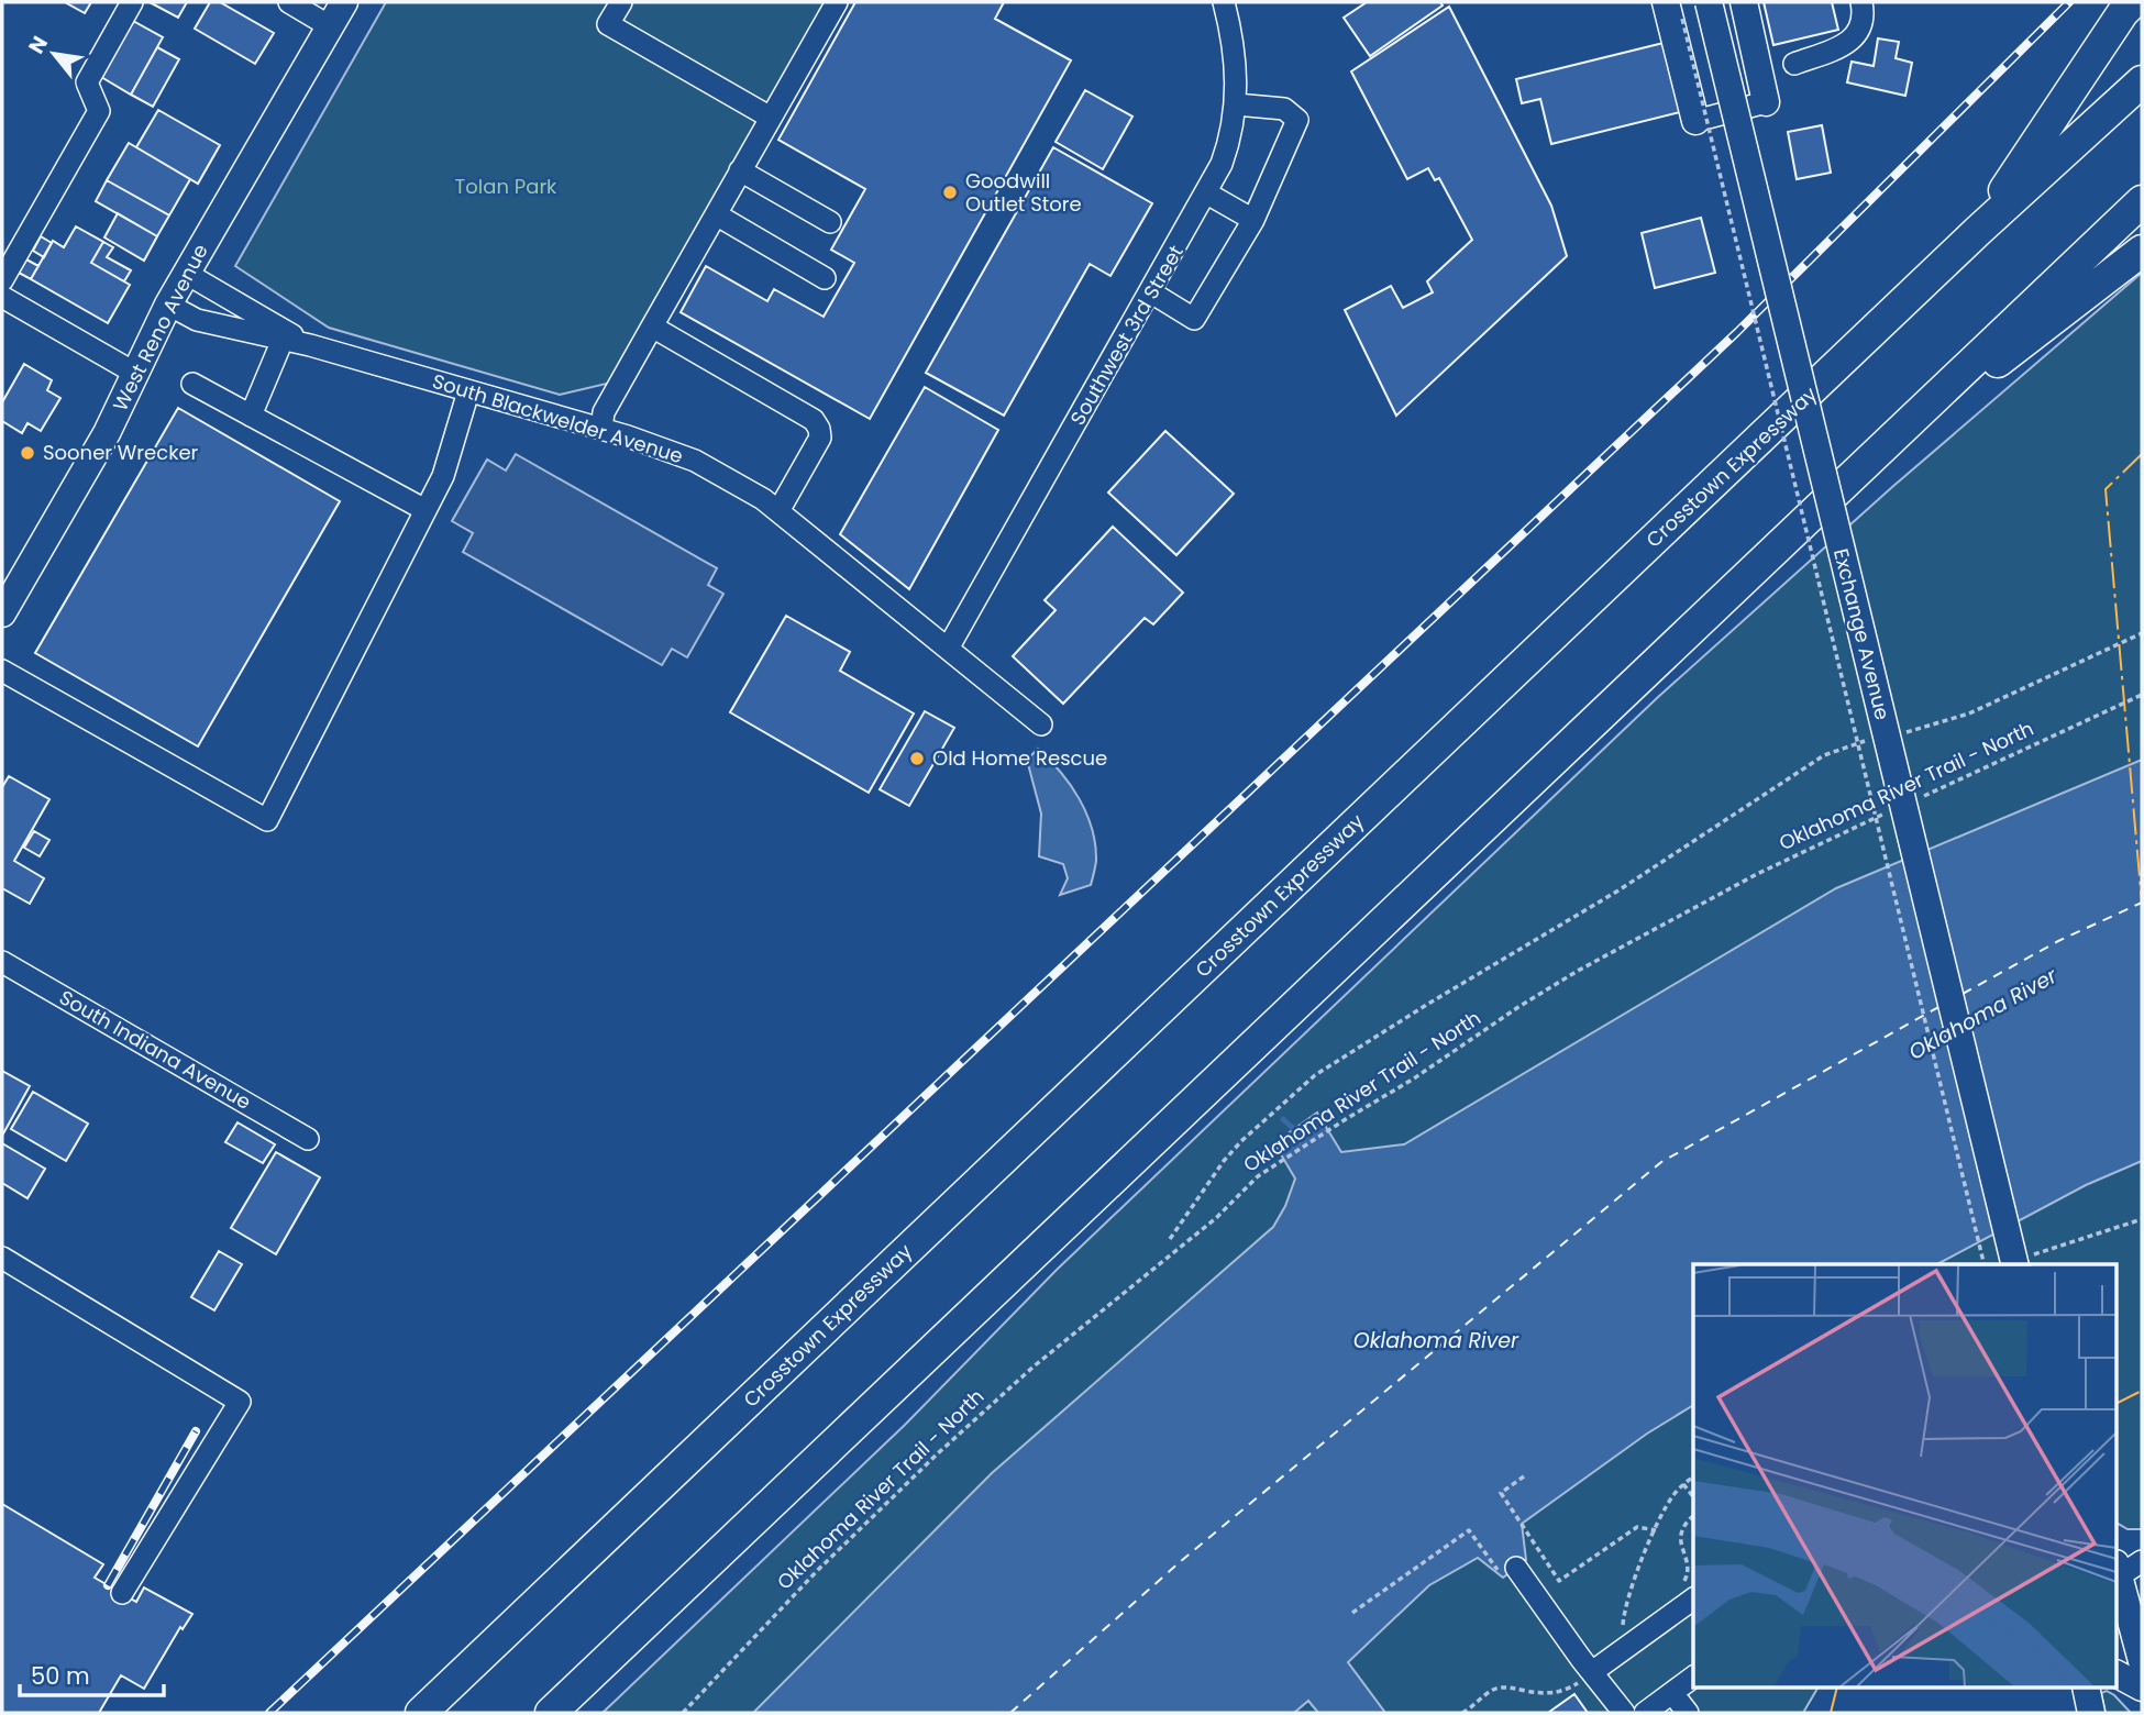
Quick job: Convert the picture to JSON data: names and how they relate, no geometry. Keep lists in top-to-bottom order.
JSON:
{
  "streets": {
    "highway": ["Crosstown Expressway"],
    "main road": ["West Reno Avenue", "Exchange Avenue"],
    "street": ["Southwest 3rd Street", "South Blackwelder Avenue", "South Indiana Avenue"],
    "path": ["Oklahoma River Trail - North"]
  },
  "crossings": [
    ["West Reno Avenue", "South Blackwelder Avenue"],
    ["Southwest 3rd Street", "South Blackwelder Avenue"]
  ],
  "water": ["Oklahoma River"],
  "parks": ["Tolan Park"],
  "places": ["Goodwill Outlet Store", "Sooner Wrecker", "Old Home Rescue"],
  "scale_bar": "50 m",
  "north": "top left"
}
